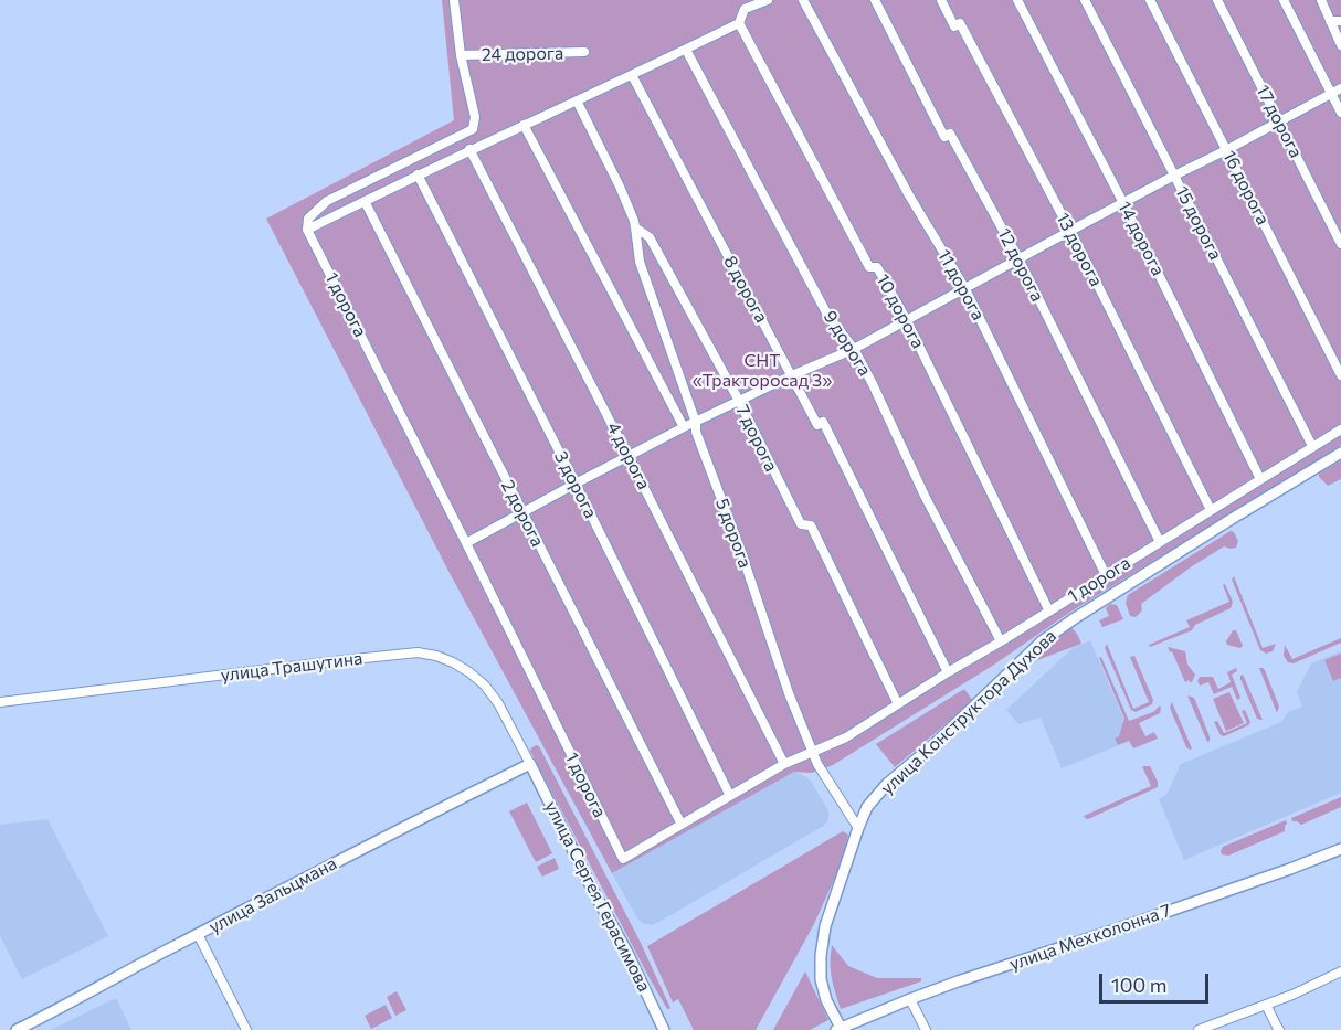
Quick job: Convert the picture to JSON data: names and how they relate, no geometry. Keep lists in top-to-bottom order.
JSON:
{
  "streets": {
    "street": [
      "24 дорога",
      "17 дорога",
      "16 дорога",
      "15 дорога",
      "14 дорога",
      "13 дорога",
      "12 дорога",
      "11 дорога",
      "8 дорога",
      "1 дорога",
      "10 дорога",
      "9 дорога",
      "7 дорога",
      "4 дорога",
      "3 дорога",
      "2 дорога",
      "5 дорога",
      "улица Трашутина",
      "улица Конструктора Духова",
      "улица Зальцмана",
      "улица Сергея Герасимова",
      "улица Мехколонна 7"
    ]
  },
  "crossings": [
    ["15 дорога", "1 дорога"],
    ["14 дорога", "1 дорога"],
    ["13 дорога", "1 дорога"],
    ["12 дорога", "1 дорога"],
    ["11 дорога", "1 дорога"],
    ["8 дорога", "1 дорога"],
    ["1 дорога", "10 дорога"],
    ["1 дорога", "9 дорога"],
    ["1 дорога", "7 дорога"],
    ["1 дорога", "4 дорога"],
    ["1 дорога", "3 дорога"],
    ["1 дорога", "2 дорога"],
    ["1 дорога", "5 дорога"],
    ["7 дорога", "5 дорога"],
    ["5 дорога", "улица Конструктора Духова"],
    ["улица Трашутина", "улица Зальцмана"],
    ["улица Трашутина", "улица Сергея Герасимова"],
    ["улица Конструктора Духова", "улица Мехколонна 7"],
    ["улица Зальцмана", "улица Сергея Герасимова"]
  ],
  "parks": ["СНТ «Тракторосад 3»"],
  "scale_bar": "100 m"
}
